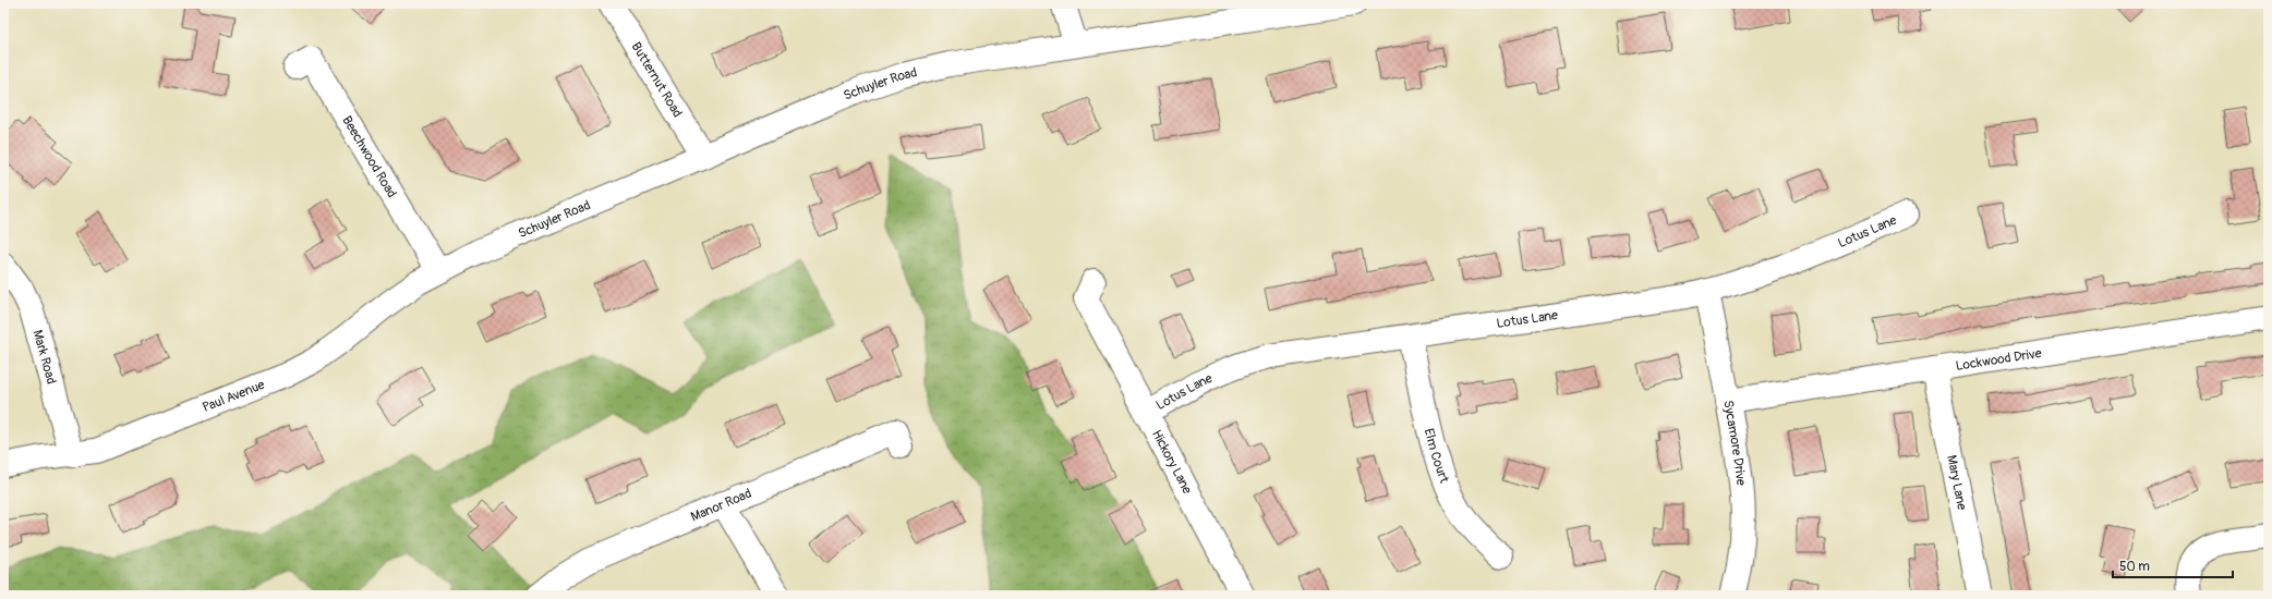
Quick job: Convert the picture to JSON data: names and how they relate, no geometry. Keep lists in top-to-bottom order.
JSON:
{
  "streets": {
    "street": [
      "Butternut Road",
      "Schuyler Road",
      "Beechwood Road",
      "Lotus Lane",
      "Mark Road",
      "Lockwood Drive",
      "Paul Avenue",
      "Sycamore Drive",
      "Elm Court",
      "Hickory Lane",
      "Mary Lane",
      "Manor Road"
    ]
  },
  "crossings": [
    ["Butternut Road", "Schuyler Road"],
    ["Schuyler Road", "Beechwood Road"],
    ["Schuyler Road", "Paul Avenue"],
    ["Beechwood Road", "Paul Avenue"],
    ["Lotus Lane", "Sycamore Drive"],
    ["Lotus Lane", "Elm Court"],
    ["Lotus Lane", "Hickory Lane"],
    ["Mark Road", "Paul Avenue"],
    ["Lockwood Drive", "Sycamore Drive"],
    ["Lockwood Drive", "Mary Lane"]
  ],
  "scale_bar": "50 m"
}
